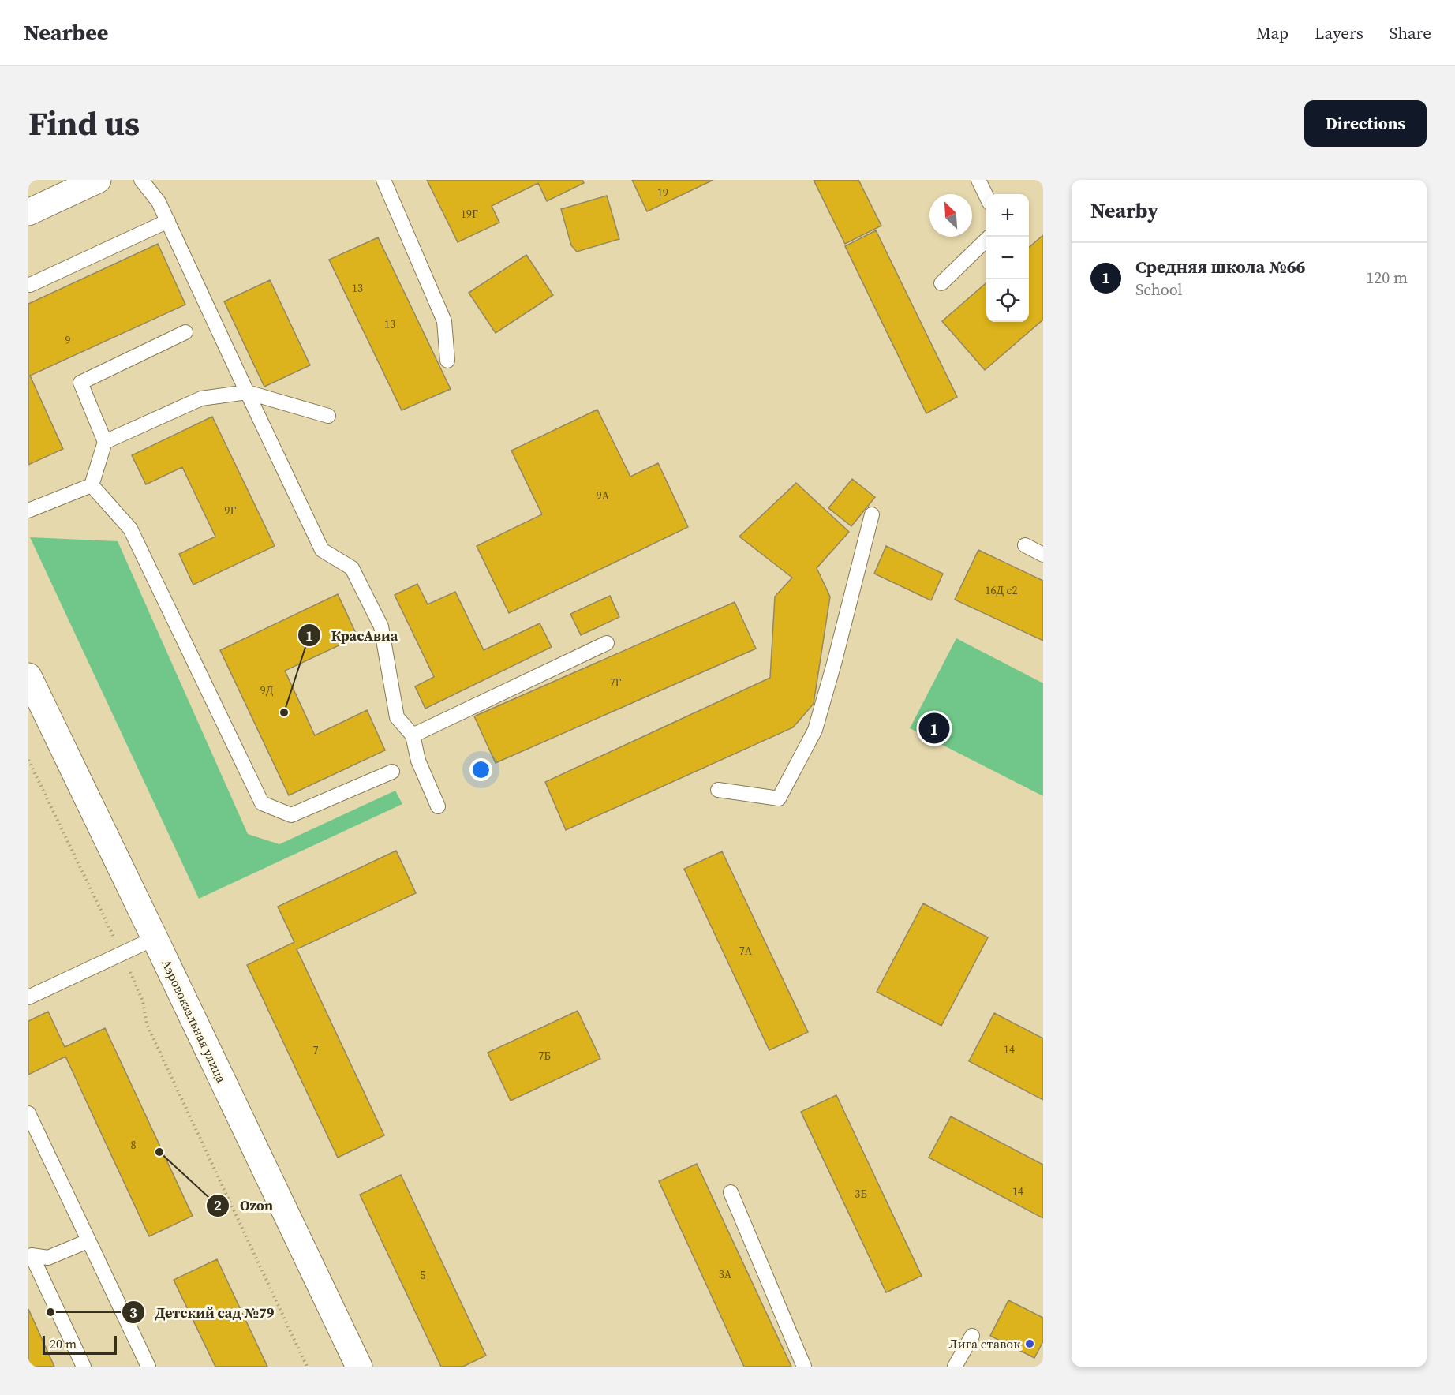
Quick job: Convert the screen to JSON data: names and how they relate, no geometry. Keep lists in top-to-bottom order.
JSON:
{
  "streets": {
    "street": ["Аэровокзальная улица"]
  },
  "places": [
    "КрасАвиа",
    "Ozon",
    "Детский сад №79",
    "Лига ставок"
  ],
  "house_numbers": [
    "19",
    "19Г",
    "13",
    "13",
    "9",
    "9А",
    "9Г",
    "16Д с2",
    "7Г",
    "9Д",
    "7А",
    "14",
    "7",
    "7Б",
    "8",
    "14",
    "3Б",
    "3А",
    "5"
  ],
  "scale_bar": "20 m",
  "north": "top left",
  "page": {
    "header": "Nearbee",
    "nav": ["Map", "Layers", "Share"],
    "title": "Find us",
    "buttons": "Directions",
    "heading": "Nearby",
    "map_buttons": ["+", "−"],
    "list": [
      {
        "mark": "1",
        "name": "Средняя школа №66",
        "note": "School",
        "value": "120 m"
      }
    ],
    "pins": "1",
    "scale": "20 m"
  }
}
